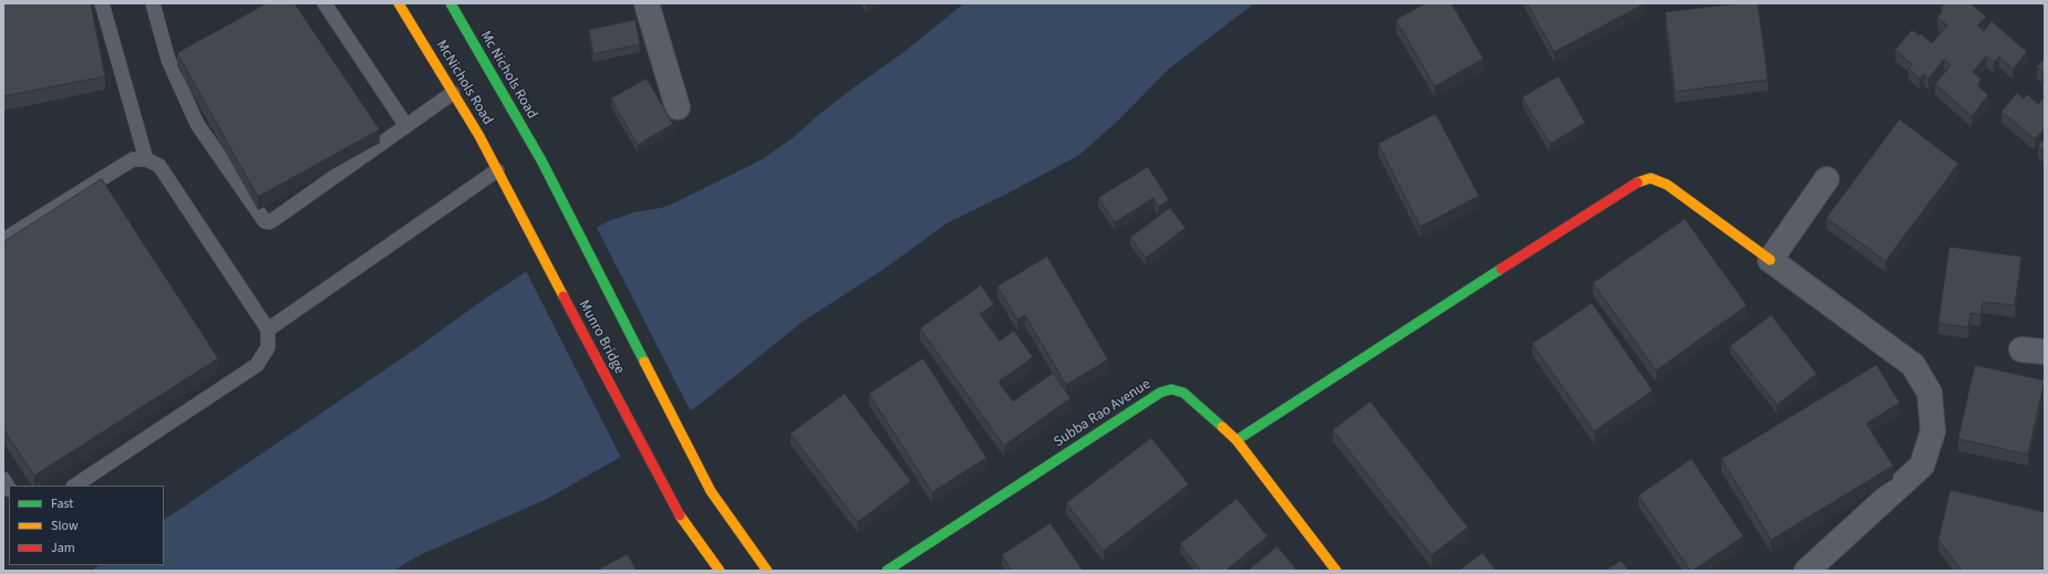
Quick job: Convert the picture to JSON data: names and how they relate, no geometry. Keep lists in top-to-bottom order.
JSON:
{
  "streets": {
    "main road": [
      "Mc Nichols Road",
      "McNichols Road",
      "Munro Bridge",
      "Subba Rao Avenue"
    ]
  },
  "crossings": [
    ["Mc Nichols Road", "Munro Bridge"],
    ["McNichols Road", "Munro Bridge"]
  ],
  "legend": ["Fast", "Slow", "Jam"]
}
